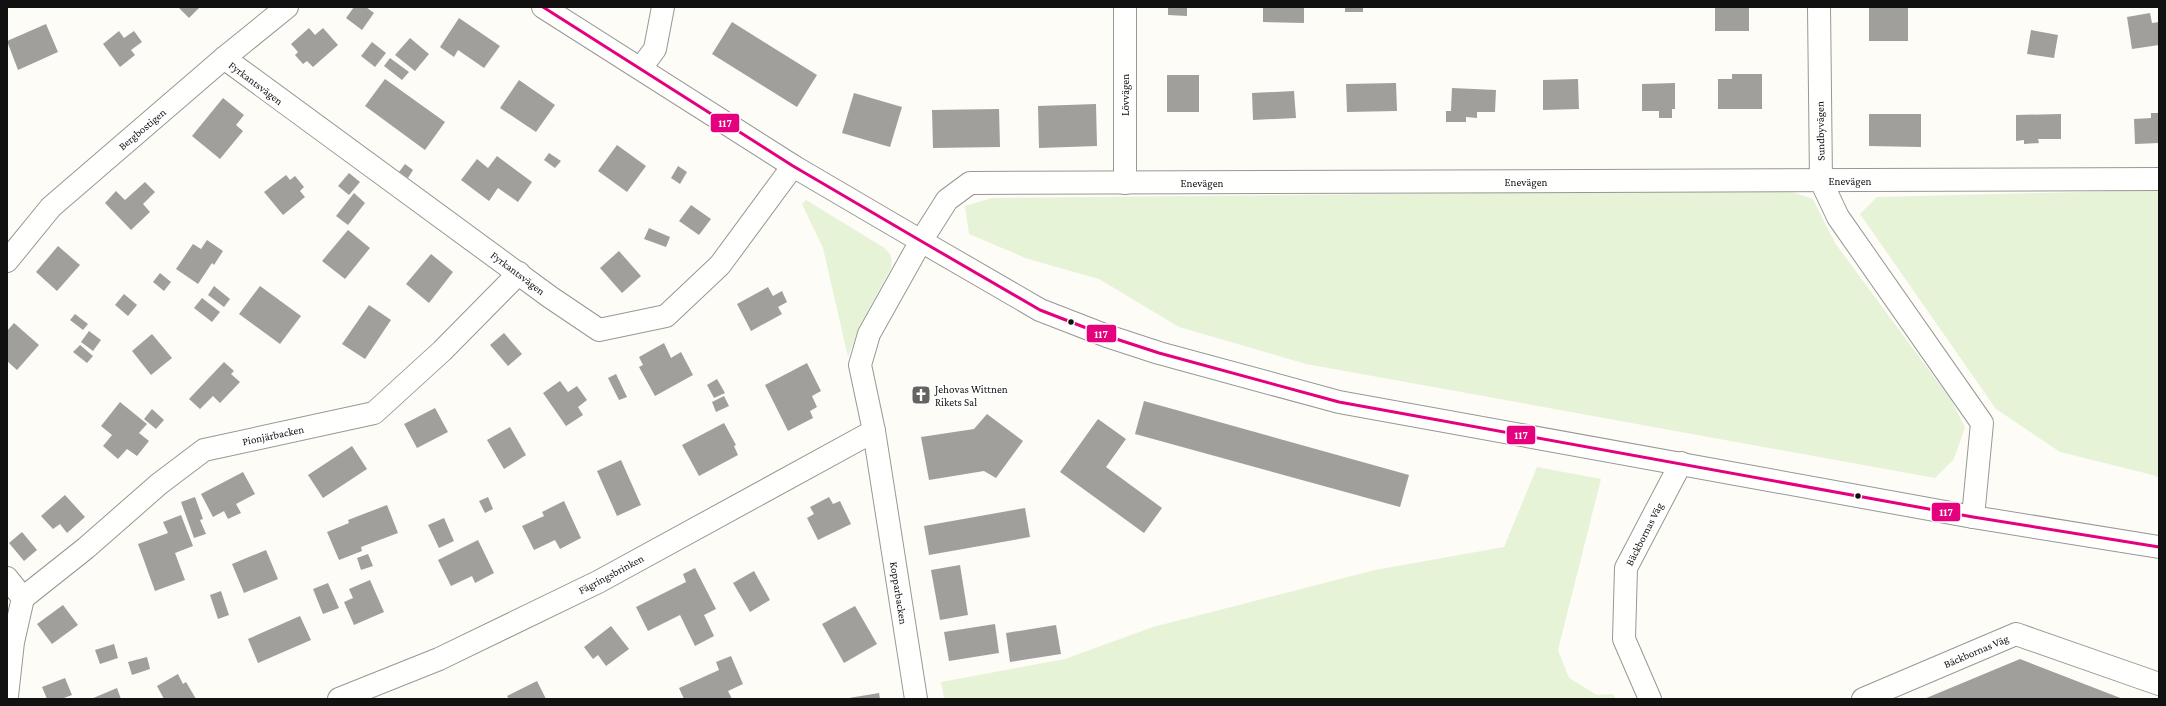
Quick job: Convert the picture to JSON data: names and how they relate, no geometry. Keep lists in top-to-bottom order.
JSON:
{
  "streets": {
    "street": [
      "Fyrkantsvägen",
      "Lövvägen",
      "Bergbostigen",
      "Sundbyvägen",
      "Enevägen",
      "Pionjärbacken",
      "Bäckbornas Väg",
      "Fägringsbrinken",
      "Kopparbacken"
    ]
  },
  "crossings": [
    ["Fyrkantsvägen", "Bergbostigen"],
    ["Fyrkantsvägen", "Pionjärbacken"],
    ["Lövvägen", "Enevägen"],
    ["Sundbyvägen", "Enevägen"],
    ["Enevägen", "Kopparbacken"],
    ["Fägringsbrinken", "Kopparbacken"]
  ],
  "places": {
    "church": ["Jehovas Wittnen Rikets Sal"]
  },
  "lines": ["transit line 117"]
}
